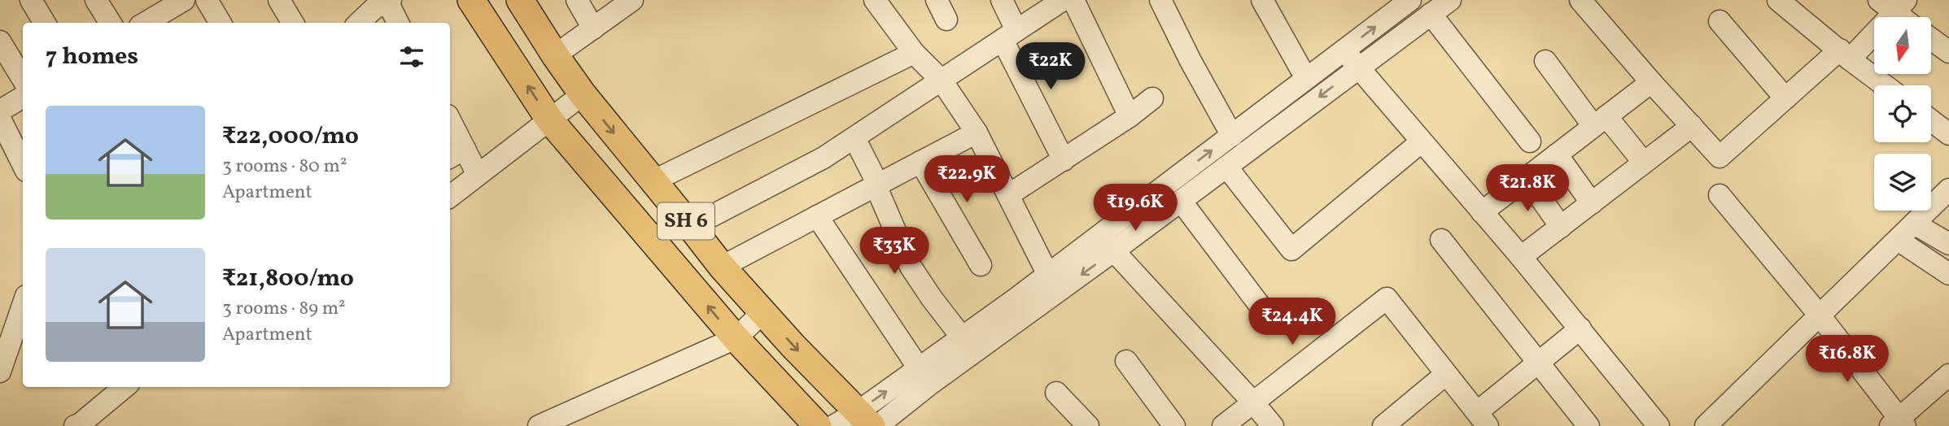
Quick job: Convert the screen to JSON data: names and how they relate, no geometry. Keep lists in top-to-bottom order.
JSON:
{
  "streets": {
    "main road": ["SH 6"]
  },
  "north": "bottom",
  "page": {
    "heading": "7 homes",
    "price": [
      "₹22K",
      "₹22.9K",
      "₹21.8K",
      "₹19.6K",
      "₹33K",
      "₹24.4K",
      "₹16.8K"
    ],
    "list": [
      {
        "name": "₹22,000/mo",
        "note": "3 rooms · 80 m² · Apartment"
      },
      {
        "name": "₹21,800/mo",
        "note": "3 rooms · 89 m² · Apartment"
      }
    ]
  }
}
